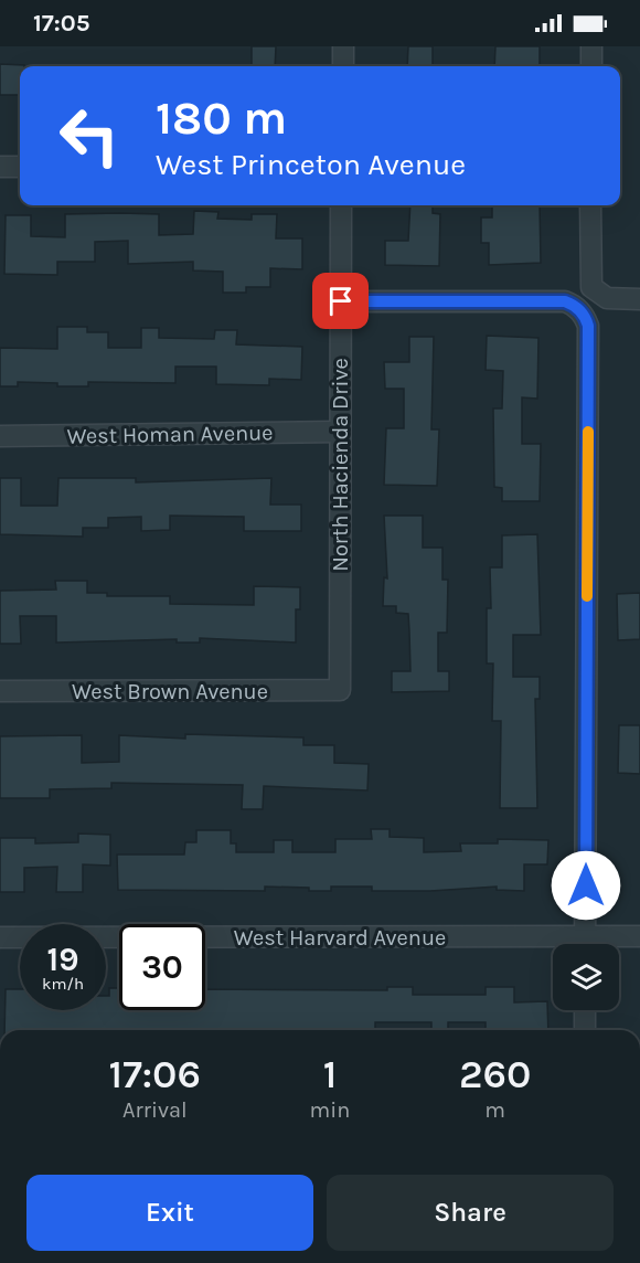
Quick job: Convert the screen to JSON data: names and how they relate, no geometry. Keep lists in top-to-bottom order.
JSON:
{
  "streets": {
    "street": [
      "West Homan Avenue",
      "North Hacienda Drive",
      "West Brown Avenue",
      "West Harvard Avenue"
    ]
  },
  "crossings": [
    ["West Homan Avenue", "North Hacienda Drive"],
    ["North Hacienda Drive", "West Brown Avenue"]
  ],
  "page": {
    "status": "17:05",
    "turn": ["180 m", "West Princeton Avenue"],
    "speed": "19 km/h",
    "limit": "30",
    "eta": [
      "17:06",
      "Arrival",
      "1",
      "min",
      "260",
      "m"
    ],
    "buttons": ["Exit", "Share"]
  }
}
